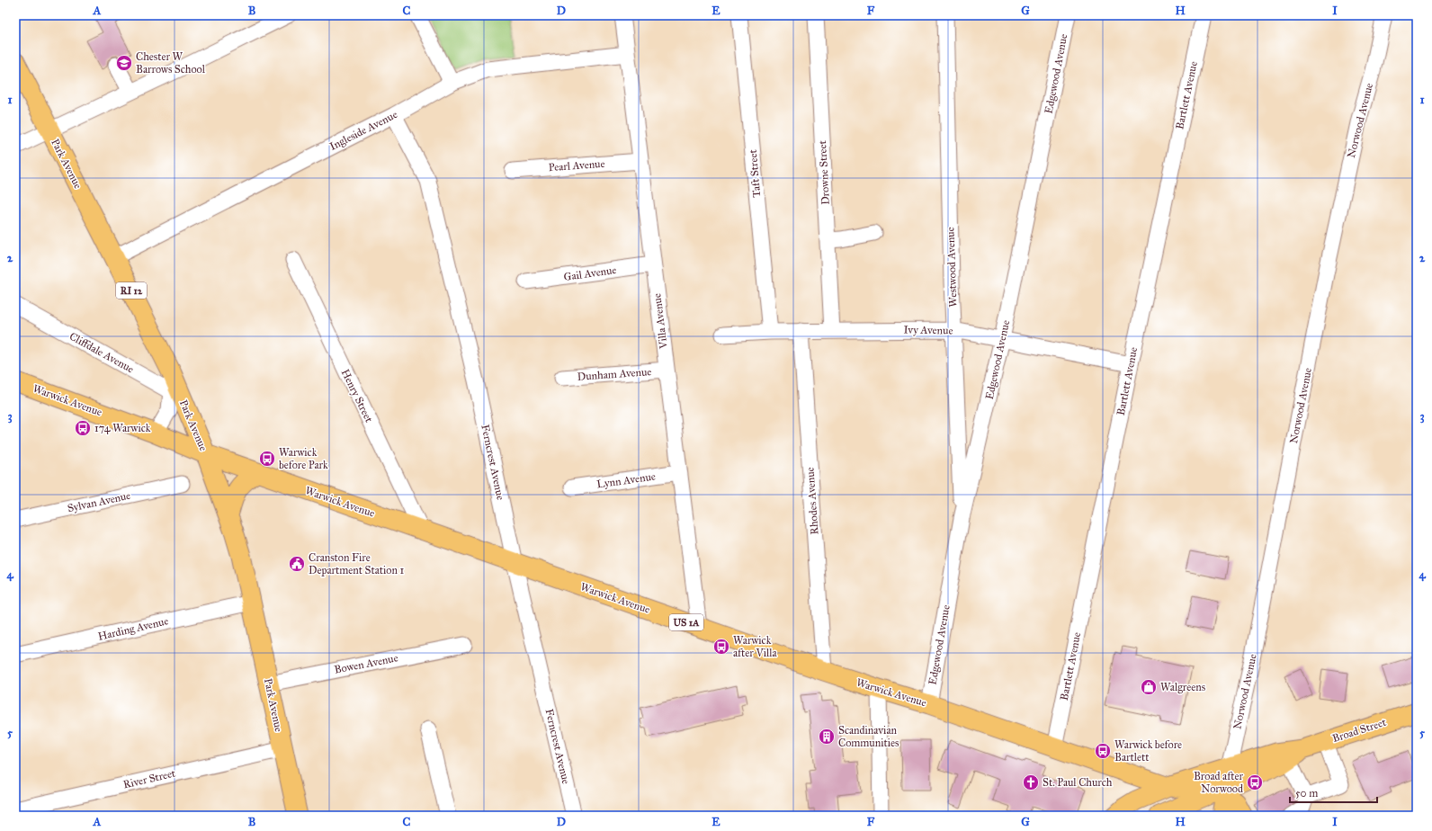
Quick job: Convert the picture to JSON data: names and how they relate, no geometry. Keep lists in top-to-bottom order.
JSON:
{
  "streets": {
    "main road": [
      "Norwood Avenue",
      "Park Avenue",
      "RI 12",
      "Warwick Avenue",
      "US 1A",
      "Broad Street"
    ],
    "street": [
      "Edgewood Avenue",
      "Bartlett Avenue",
      "Ingleside Avenue",
      "Pearl Avenue",
      "Drowne Street",
      "Taft Street",
      "Westwood Avenue",
      "Gail Avenue",
      "Villa Avenue",
      "Ivy Avenue",
      "Cliffdale Avenue",
      "Dunham Avenue",
      "Henry Street",
      "Ferncrest Avenue",
      "Lynn Avenue",
      "Rhodes Avenue",
      "Sylvan Avenue",
      "Harding Avenue",
      "Bowen Avenue",
      "River Street"
    ]
  },
  "crossings": [
    ["Edgewood Avenue", "Westwood Avenue"],
    ["Edgewood Avenue", "Ivy Avenue"],
    ["Edgewood Avenue", "Warwick Avenue"],
    ["Bartlett Avenue", "Ivy Avenue"],
    ["Bartlett Avenue", "Warwick Avenue"],
    ["Norwood Avenue", "Warwick Avenue"],
    ["Norwood Avenue", "Broad Street"],
    ["Ingleside Avenue", "Park Avenue"],
    ["Ingleside Avenue", "Villa Avenue"],
    ["Ingleside Avenue", "Ferncrest Avenue"],
    ["Park Avenue", "Warwick Avenue"],
    ["Park Avenue", "Harding Avenue"],
    ["Park Avenue", "Bowen Avenue"],
    ["Park Avenue", "River Street"],
    ["Pearl Avenue", "Villa Avenue"],
    ["Drowne Street", "Ivy Avenue"],
    ["Taft Street", "Ivy Avenue"],
    ["Westwood Avenue", "Ivy Avenue"],
    ["Gail Avenue", "Villa Avenue"],
    ["Villa Avenue", "Dunham Avenue"],
    ["Villa Avenue", "Warwick Avenue"],
    ["Villa Avenue", "Lynn Avenue"],
    ["Ivy Avenue", "Rhodes Avenue"],
    ["Henry Street", "Warwick Avenue"],
    ["Warwick Avenue", "Ferncrest Avenue"],
    ["Warwick Avenue", "Rhodes Avenue"],
    ["Warwick Avenue", "Broad Street"]
  ],
  "places": {
    "school or university": ["Chester W Barrows School"],
    "bus stop": [
      "174 Warwick",
      "Warwick before Park",
      "Warwick after Villa",
      "Warwick before Bartlett",
      "Broad after Norwood"
    ],
    "public building": ["Cranston Fire Department Station 1"],
    "shop": ["Walgreens"],
    "building": ["Scandinavian Communities"],
    "church": ["St. Paul Church"]
  },
  "scale_bar": "50 m",
  "grid": {
    "columns": [
      "A",
      "B",
      "C",
      "D",
      "E",
      "F",
      "G",
      "H",
      "I"
    ],
    "rows": [
      "1",
      "2",
      "3",
      "4",
      "5"
    ]
  }
}
